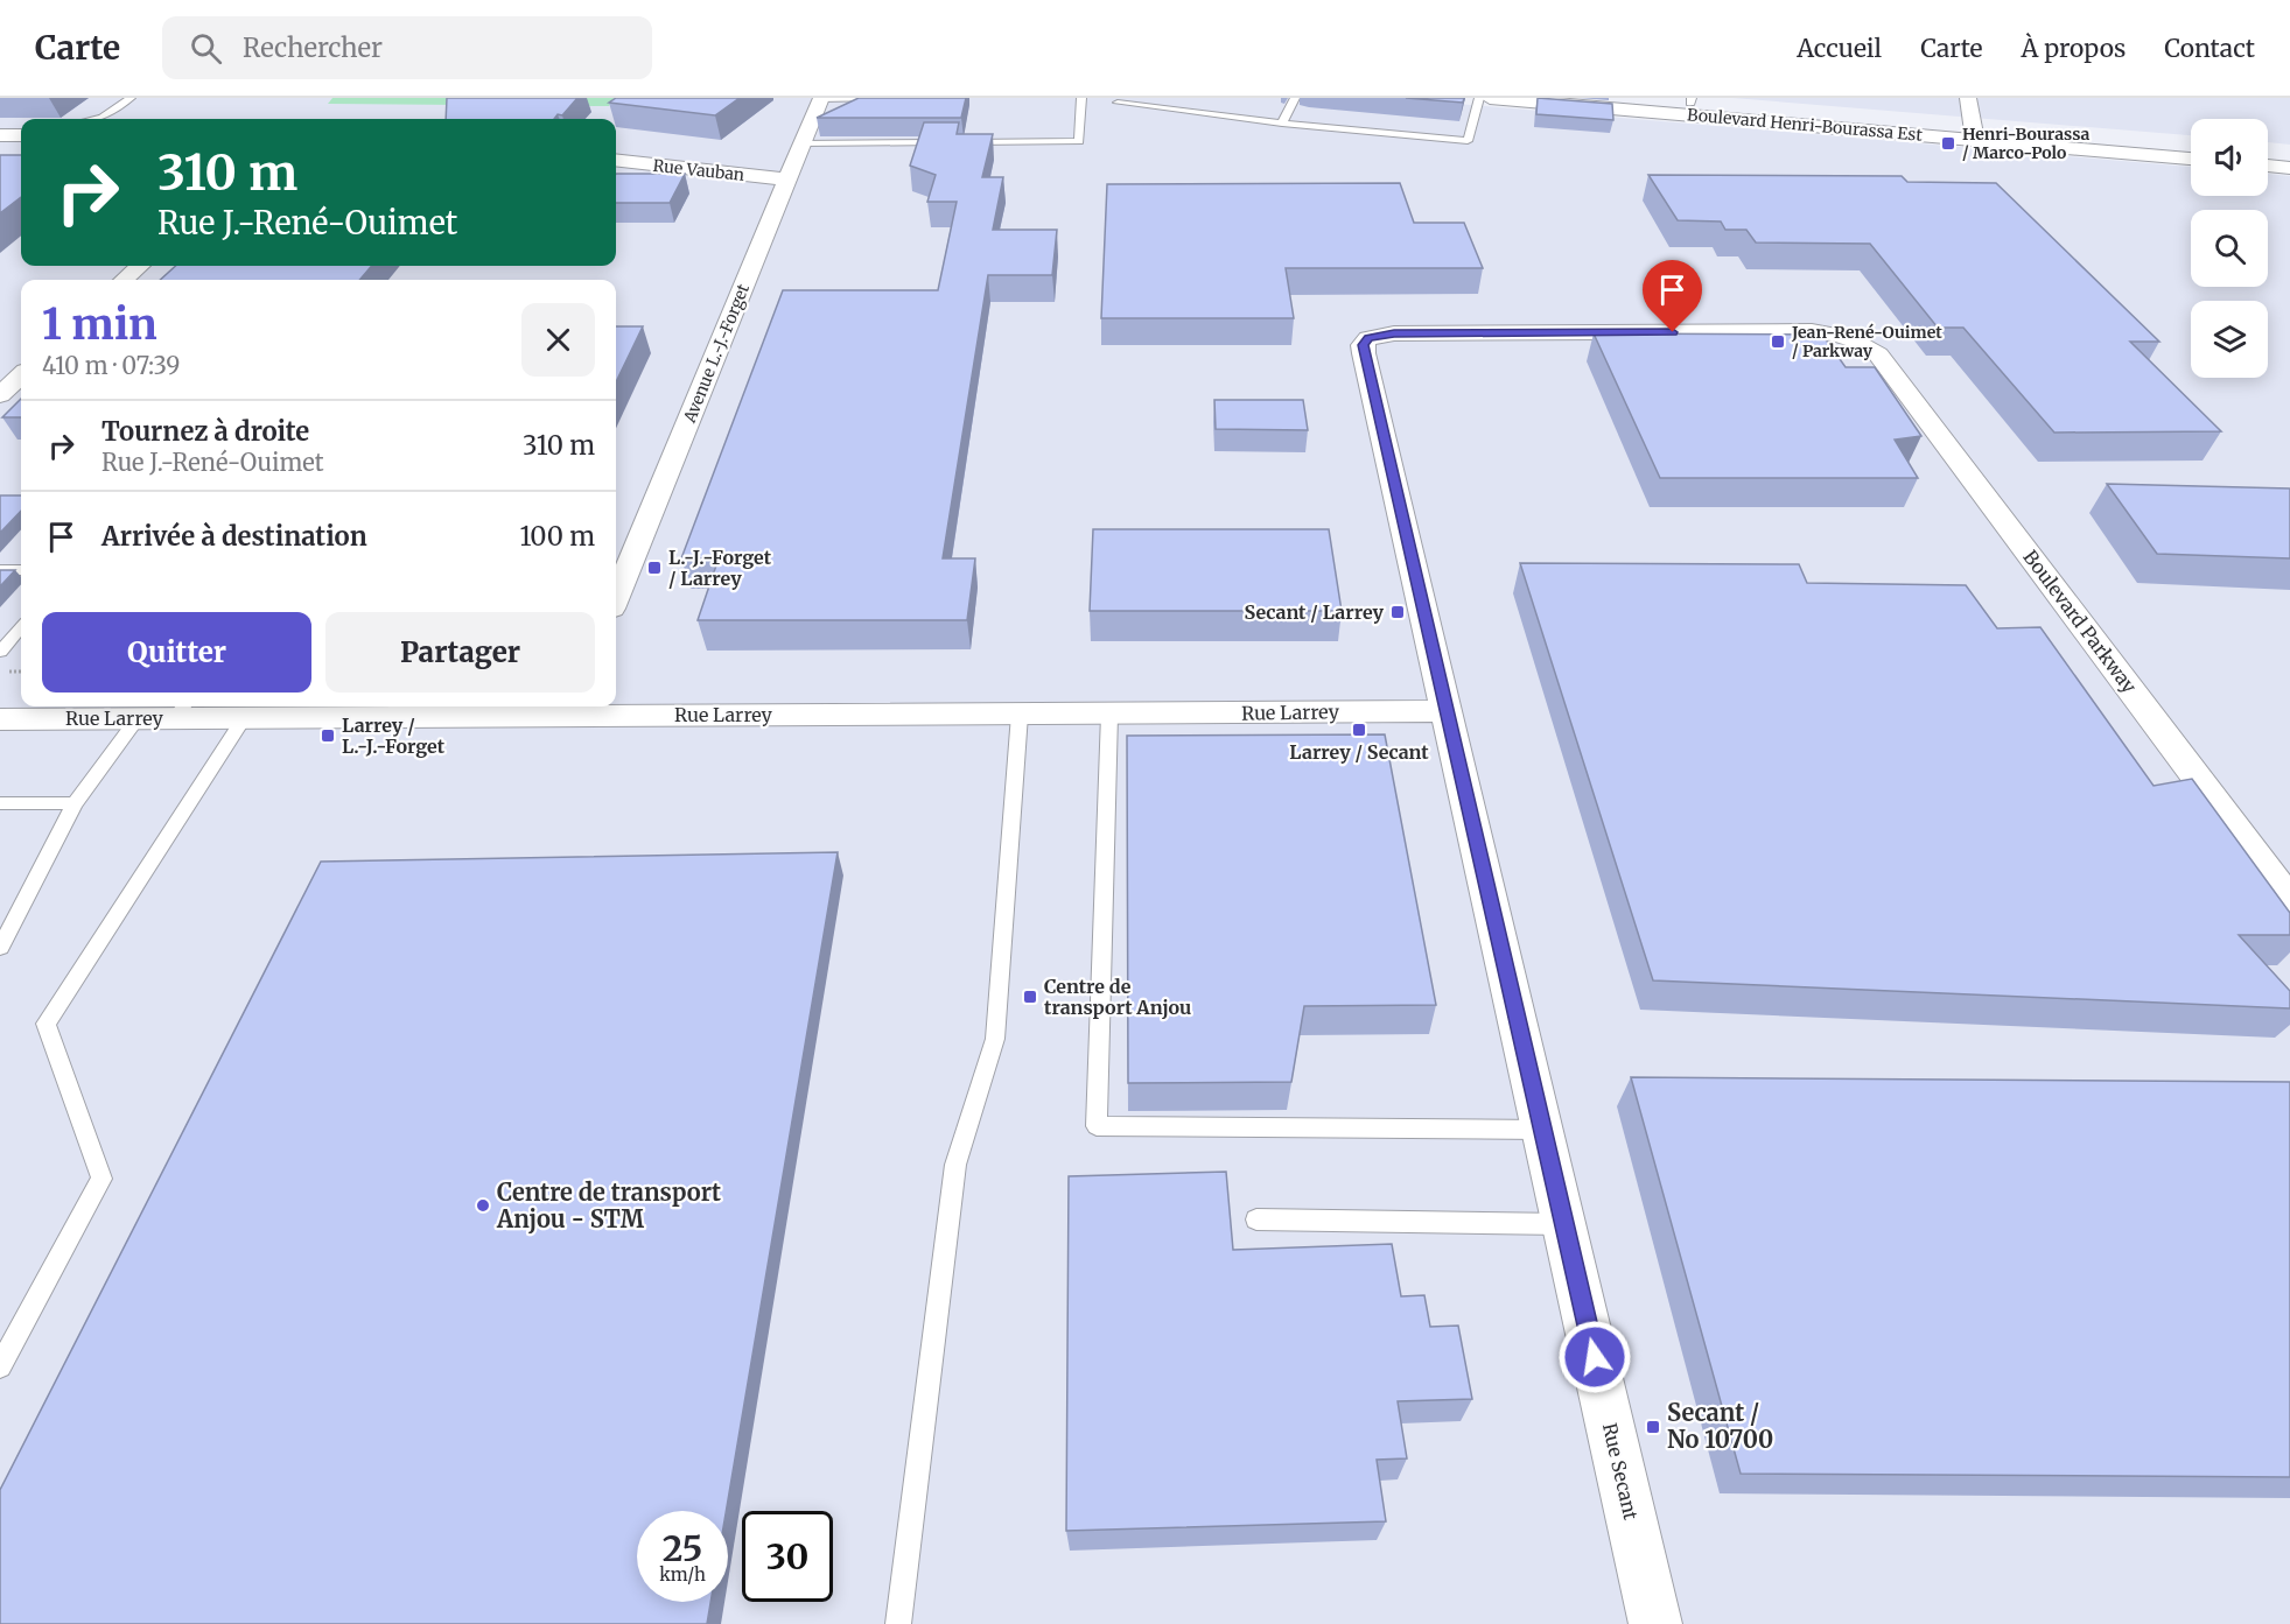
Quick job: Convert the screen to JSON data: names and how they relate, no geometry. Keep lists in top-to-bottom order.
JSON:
{
  "streets": {
    "main road": ["Boulevard Henri-Bourassa Est"],
    "street": [
      "Rue Vauban",
      "Avenue L.-J.-Forget",
      "Boulevard Parkway",
      "Rue Larrey",
      "Rue Secant"
    ]
  },
  "crossings": [
    ["Rue Vauban", "Avenue L.-J.-Forget"],
    ["Boulevard Parkway", "Rue Secant"],
    ["Rue Larrey", "Rue Secant"]
  ],
  "places": {
    "transit": [
      "Henri-Bourassa / Marco-Polo",
      "Jean-René-Ouimet / Parkway",
      "L.-J.-Forget / Larrey",
      "Secant / Larrey",
      "Larrey / Secant",
      "Larrey / L.-J.-Forget",
      "Centre de transport Anjou",
      "Secant / No 10700"
    ],
    "other": ["Centre de transport Anjou - STM"]
  },
  "page": {
    "header": "Carte",
    "search": "Rechercher",
    "nav": [
      "Accueil",
      "Carte",
      "À propos",
      "Contact"
    ],
    "turn": ["310 m", "Rue J.-René-Ouimet"],
    "heading": ["1 min", "410 m · 07:39"],
    "list": [
      {
        "name": "Tournez à droite",
        "note": "Rue J.-René-Ouimet",
        "value": "310 m"
      },
      {
        "name": "Arrivée à destination",
        "value": "100 m"
      }
    ],
    "buttons": ["Quitter", "Partager"],
    "speed": "25 km/h",
    "limit": "30"
  }
}
